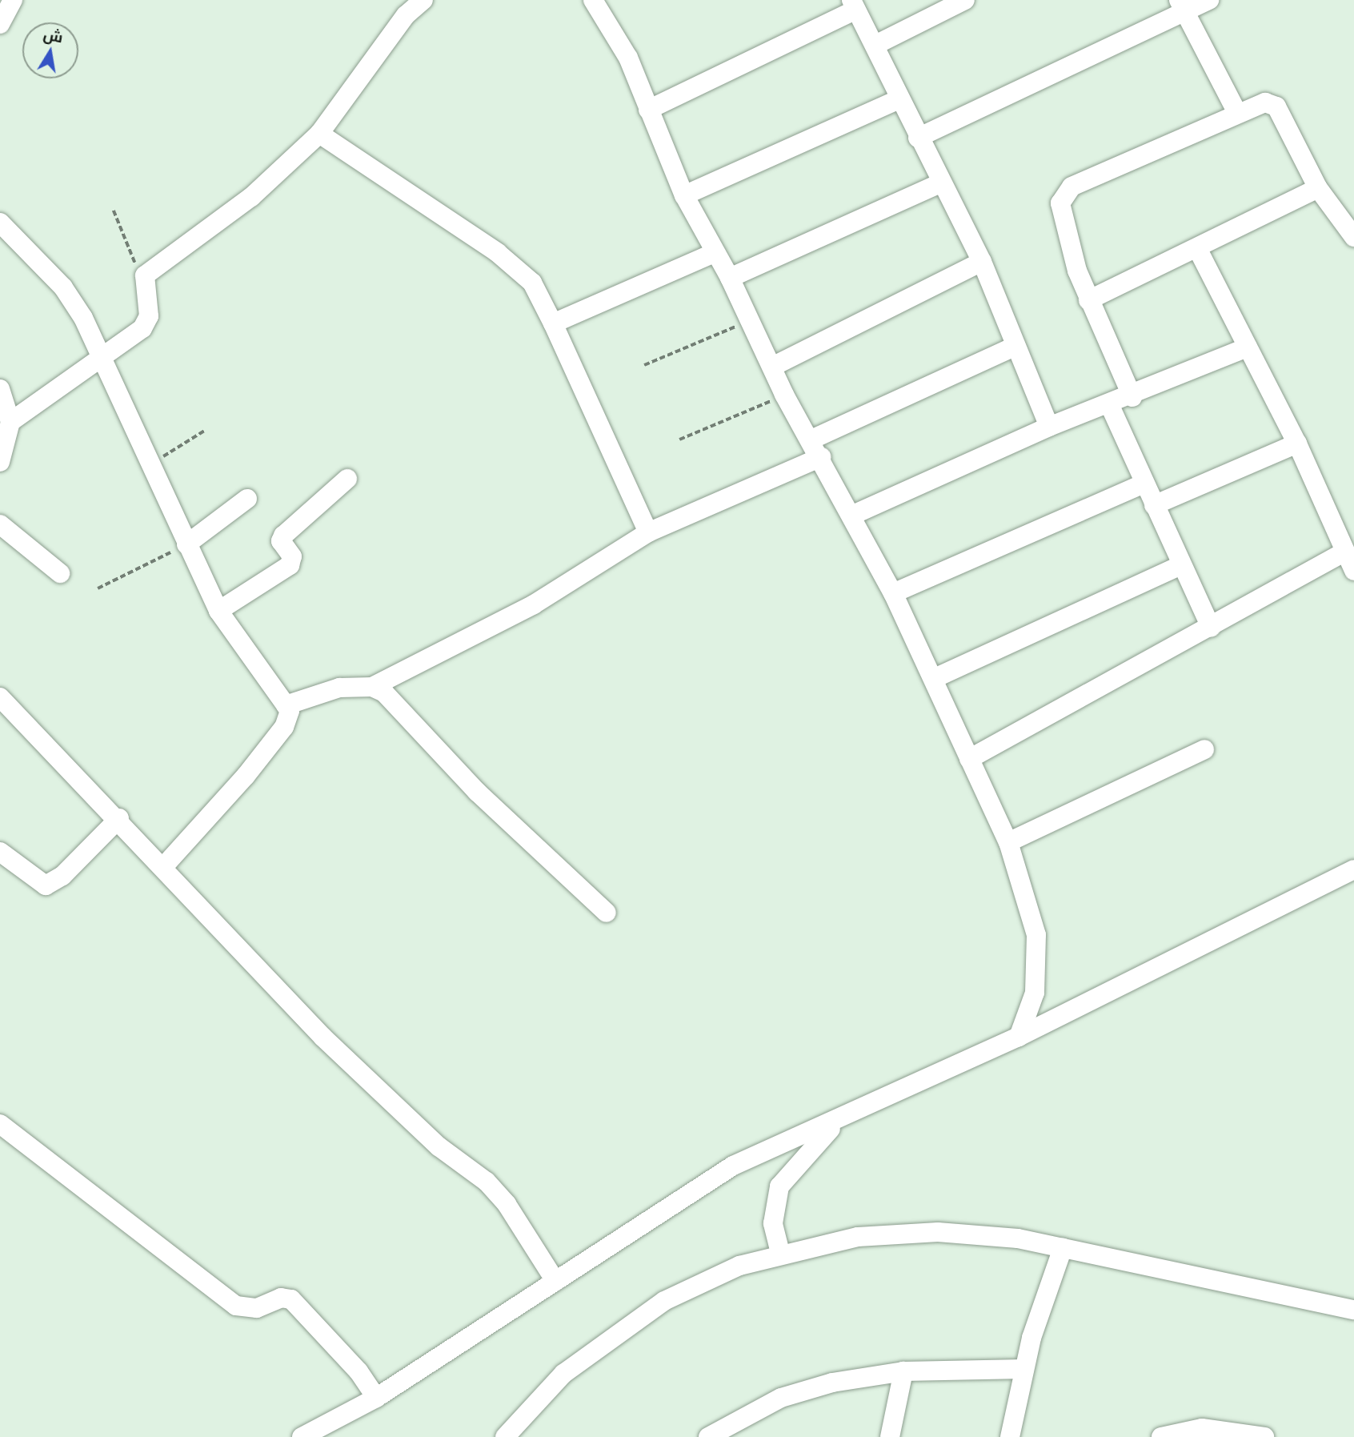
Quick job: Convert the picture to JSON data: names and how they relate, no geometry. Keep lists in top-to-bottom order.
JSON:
{
  "north": "top"
}
